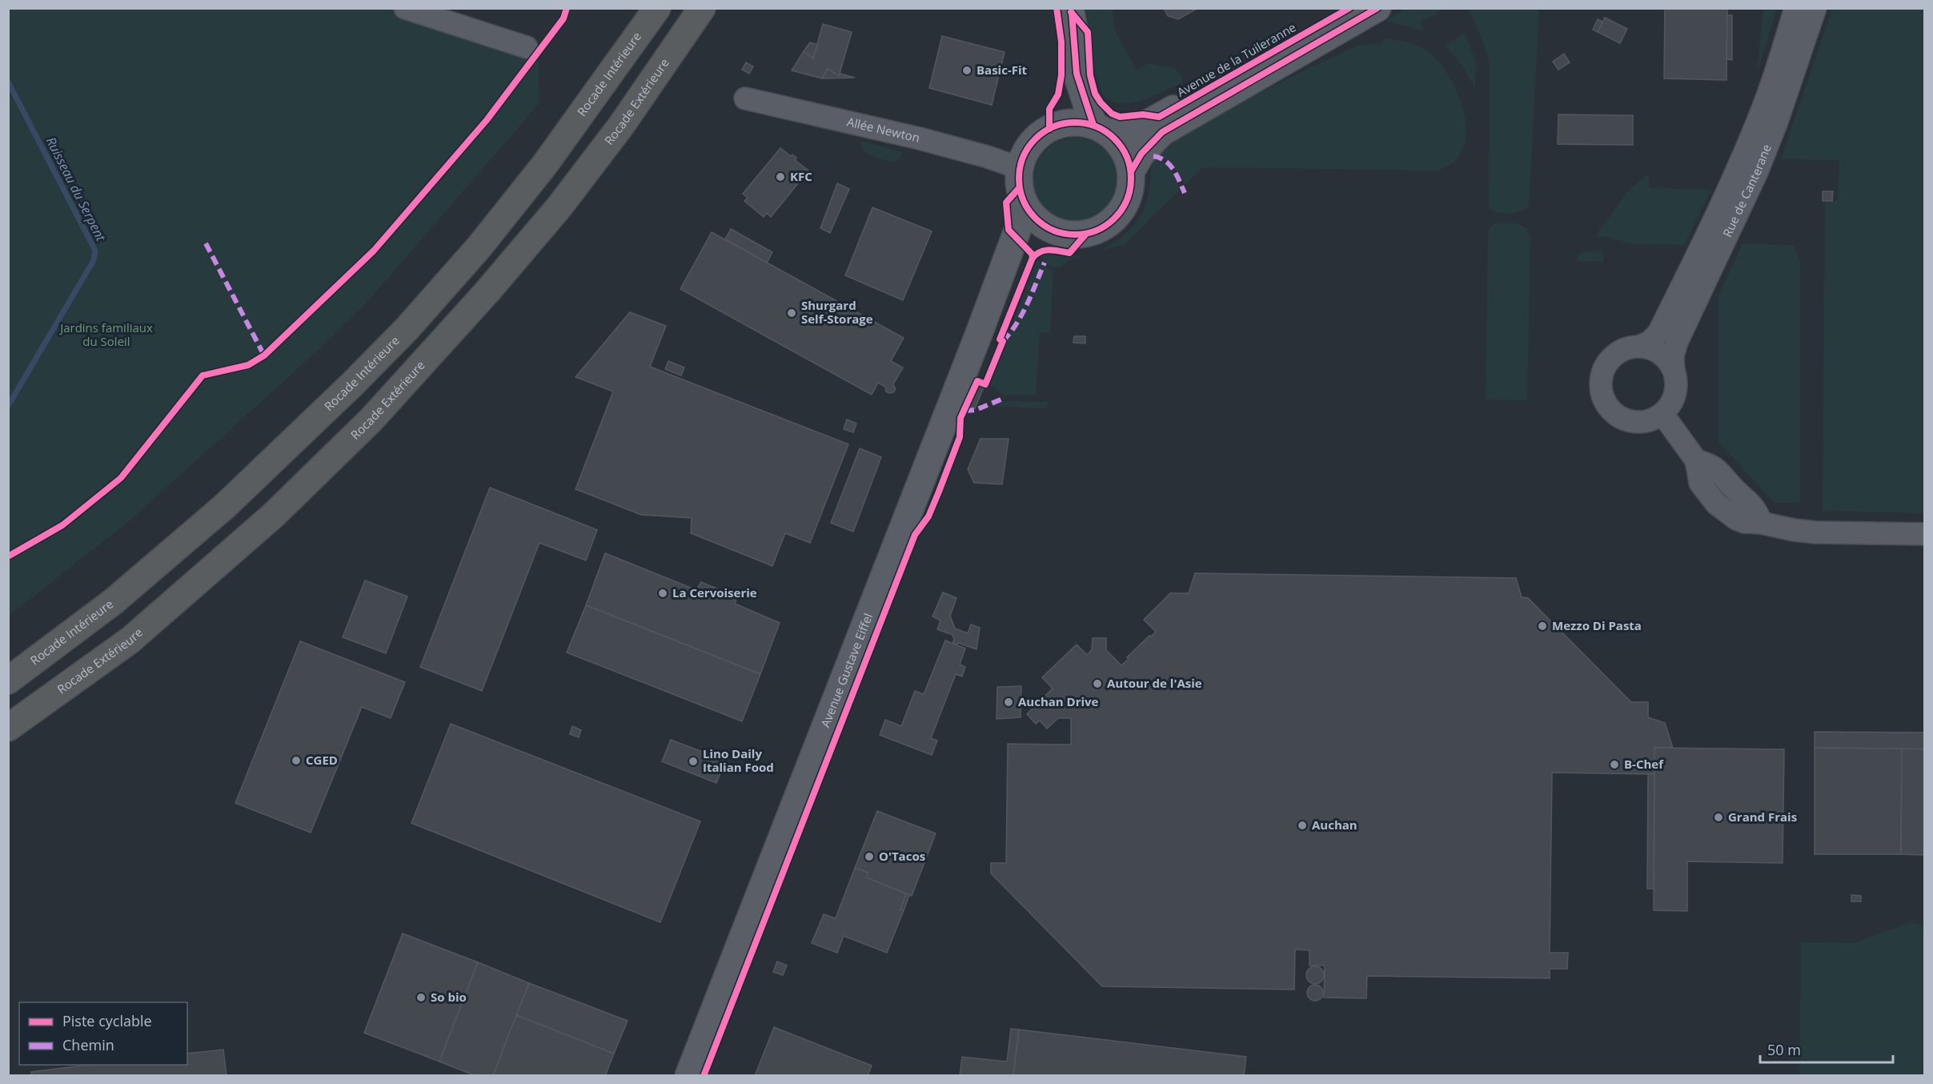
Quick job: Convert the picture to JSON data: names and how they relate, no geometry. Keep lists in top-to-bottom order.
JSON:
{
  "streets": {
    "highway": ["Rocade Intérieure", "Rocade Extérieure"],
    "street": [
      "Avenue de la Tuileranne",
      "Allée Newton",
      "Rue de Canterane",
      "Avenue Gustave Eiffel"
    ]
  },
  "crossings": [
    ["Avenue de la Tuileranne", "Allée Newton"],
    ["Avenue de la Tuileranne", "Avenue Gustave Eiffel"],
    ["Allée Newton", "Avenue Gustave Eiffel"]
  ],
  "water": ["Ruisseau du Serpent"],
  "parks": ["Jardins familiaux du Soleil"],
  "places": [
    "Basic-Fit",
    "KFC",
    "Shurgard Self-Storage",
    "La Cervoiserie",
    "Mezzo Di Pasta",
    "Autour de l'Asie",
    "Auchan Drive",
    "CGED",
    "Lino Daily Italian Food",
    "B-Chef",
    "Grand Frais",
    "Auchan",
    "O'Tacos",
    "So bio"
  ],
  "legend": ["Piste cyclable", "Chemin"],
  "scale_bar": "50 m"
}
